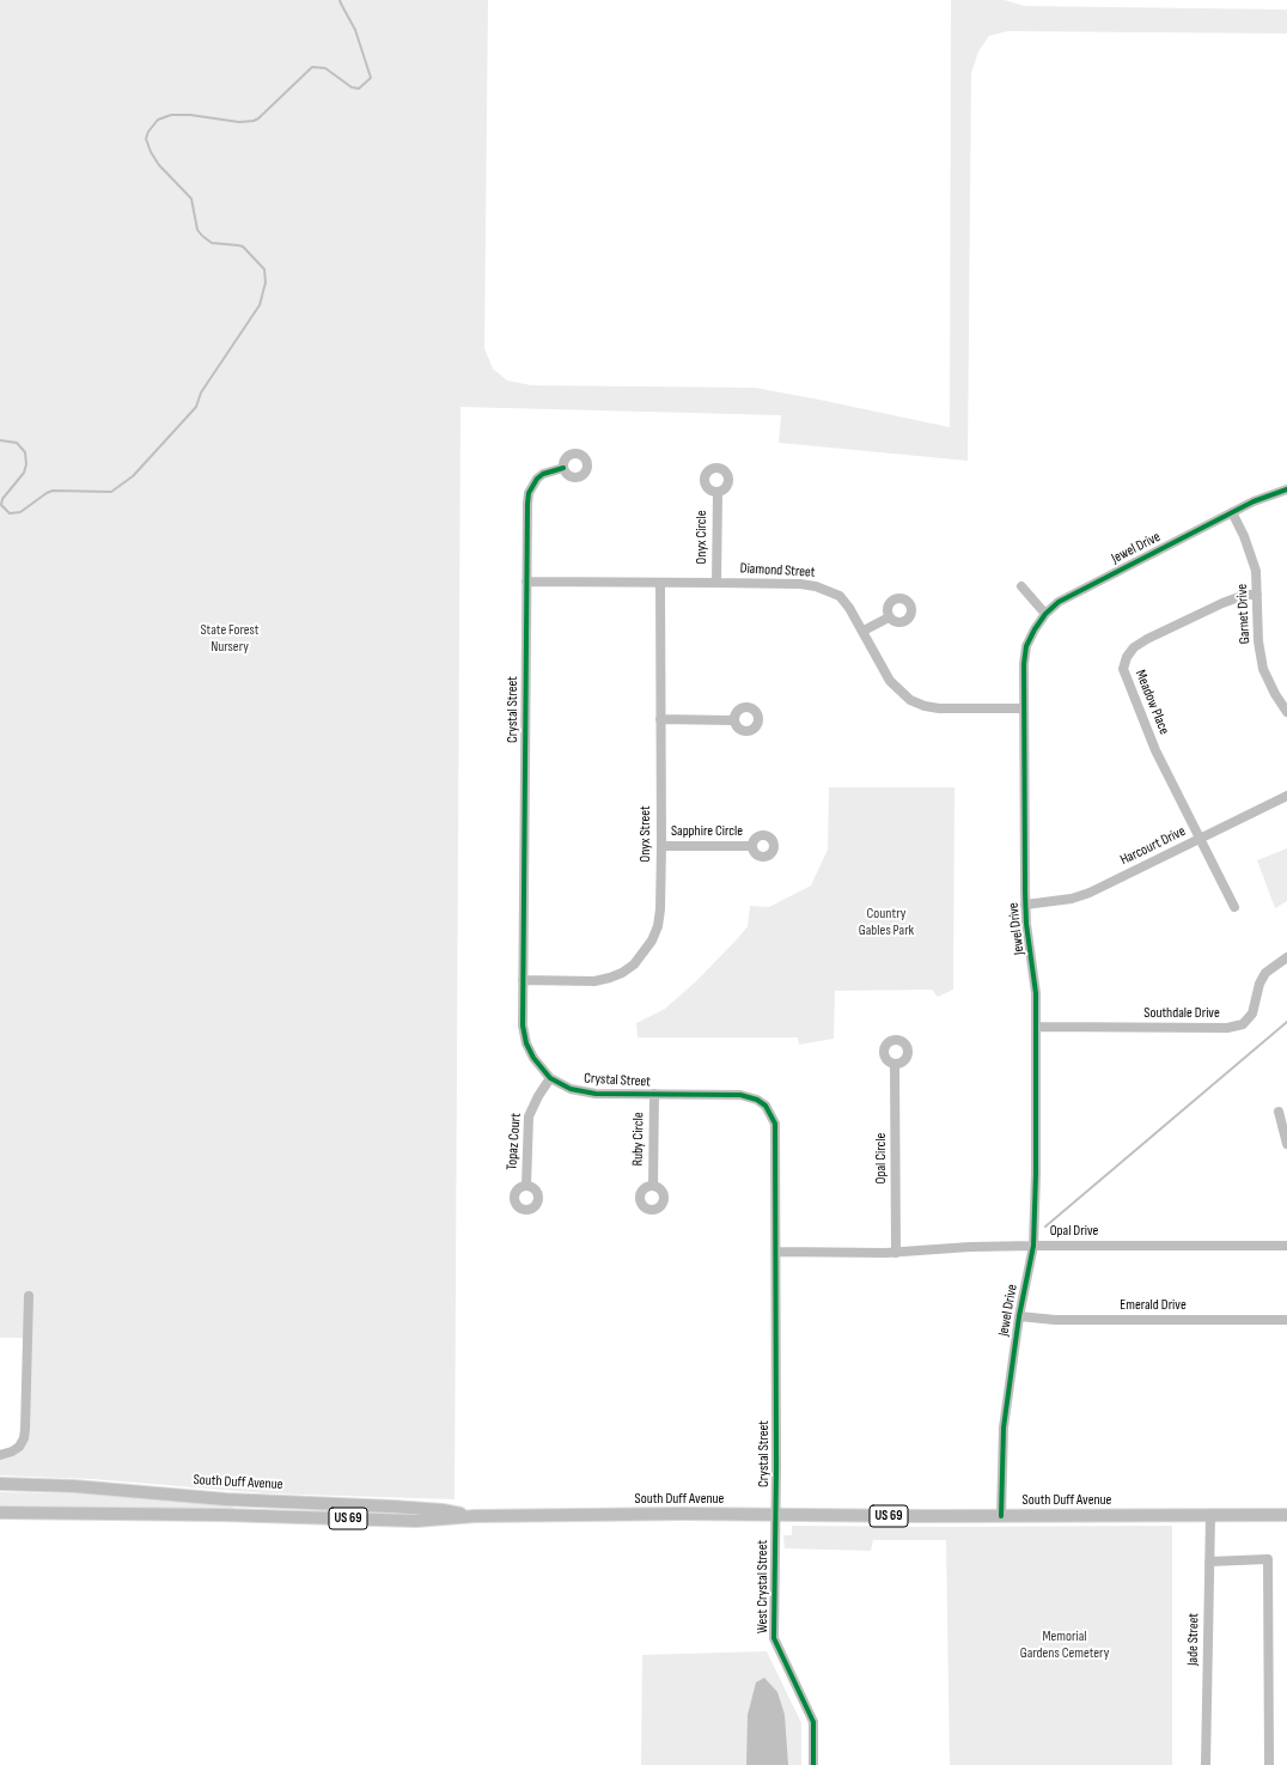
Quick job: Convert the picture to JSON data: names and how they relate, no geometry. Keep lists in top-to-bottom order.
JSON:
{
  "streets": {
    "main road": ["South Duff Avenue", "US 69"],
    "street": [
      "Onyx Circle",
      "Jewel Drive",
      "Diamond Street",
      "Garnet Drive",
      "Meadow Place",
      "Crystal Street",
      "Sapphire Circle",
      "Onyx Street",
      "Harcourt Drive",
      "Southdale Drive",
      "Ruby Circle",
      "Topaz Court",
      "Opal Circle",
      "Opal Drive",
      "Emerald Drive",
      "West Crystal Street",
      "Jade Street"
    ]
  },
  "crossings": [
    ["Onyx Circle", "Diamond Street"],
    ["Jewel Drive", "Diamond Street"],
    ["Jewel Drive", "Garnet Drive"],
    ["Jewel Drive", "Harcourt Drive"],
    ["Jewel Drive", "Southdale Drive"],
    ["Jewel Drive", "Opal Drive"],
    ["Jewel Drive", "Emerald Drive"],
    ["Jewel Drive", "South Duff Avenue"],
    ["Diamond Street", "Crystal Street"],
    ["Diamond Street", "Onyx Street"],
    ["Garnet Drive", "Meadow Place"],
    ["Meadow Place", "Harcourt Drive"],
    ["Crystal Street", "Onyx Street"],
    ["Crystal Street", "Ruby Circle"],
    ["Crystal Street", "Topaz Court"],
    ["Crystal Street", "Opal Drive"],
    ["Crystal Street", "South Duff Avenue"],
    ["Crystal Street", "West Crystal Street"],
    ["Sapphire Circle", "Onyx Street"],
    ["Opal Circle", "Opal Drive"],
    ["South Duff Avenue", "West Crystal Street"],
    ["South Duff Avenue", "Jade Street"]
  ],
  "parks": ["State Forest Nursery", "Country Gables Park", "Memorial Gardens Cemetery"]
}
